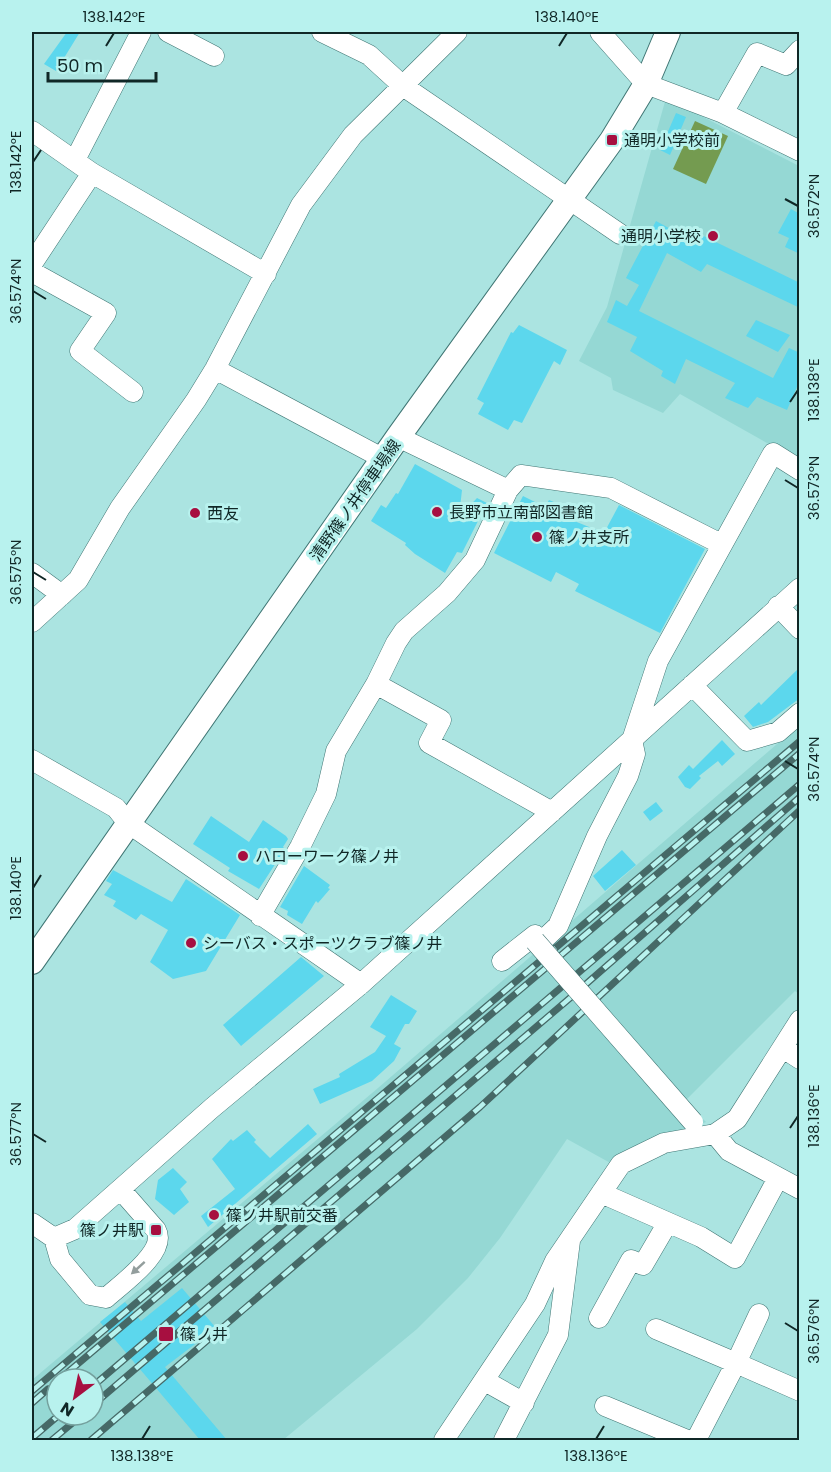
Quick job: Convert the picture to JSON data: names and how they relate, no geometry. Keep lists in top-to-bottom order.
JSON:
{
  "streets": {
    "main road": ["清野篠ノ井停車場線"]
  },
  "places": {
    "transit": ["通明小学校前", "篠ノ井駅", "篠ノ井"],
    "other": [
      "通明小学校",
      "長野市立南部図書館",
      "西友",
      "篠ノ井支所",
      "ハローワーク篠ノ井",
      "シーバス・スポーツクラブ篠ノ井",
      "篠ノ井駅前交番"
    ]
  },
  "scale_bar": "50 m",
  "north": "bottom left",
  "coordinates": [
    "138.142°E",
    "138.140°E",
    "36.572°N",
    "36.574°N",
    "138.138°E",
    "36.573°N",
    "36.575°N",
    "138.136°E",
    "36.577°N",
    "36.576°N"
  ]
}
